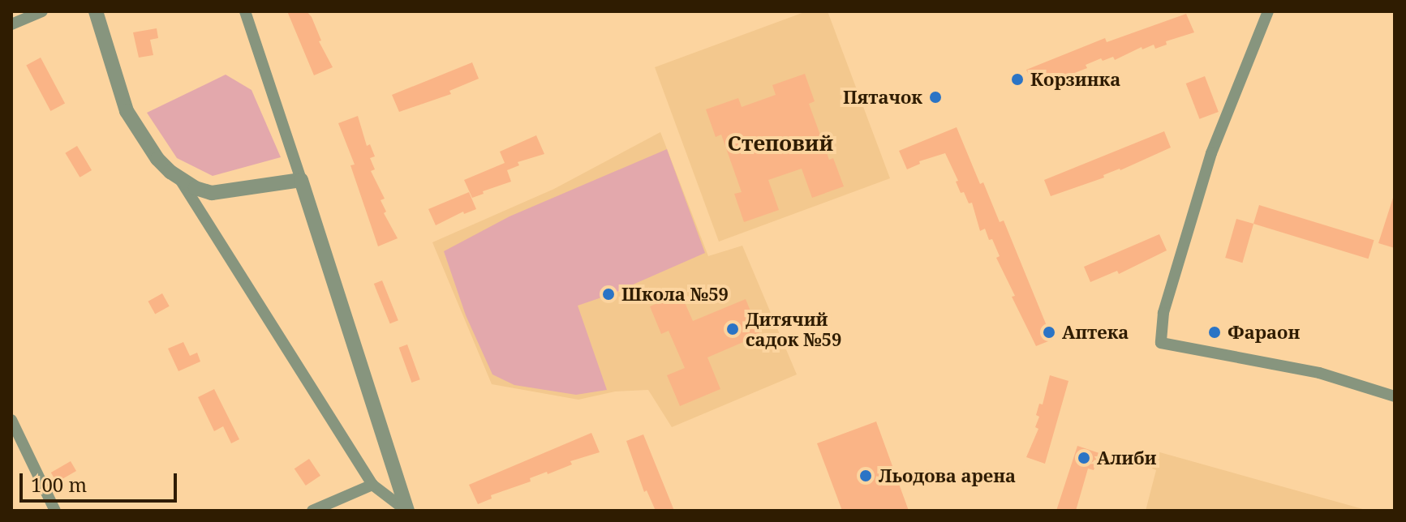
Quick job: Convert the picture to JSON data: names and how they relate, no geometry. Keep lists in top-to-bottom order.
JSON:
{
  "districts": ["Степовий"],
  "places": [
    "Корзинка",
    "Пятачок",
    "Школа №59",
    "Дитячий садок №59",
    "Аптека",
    "Фараон",
    "Алиби",
    "Льодова арена"
  ],
  "scale_bar": "100 m"
}
